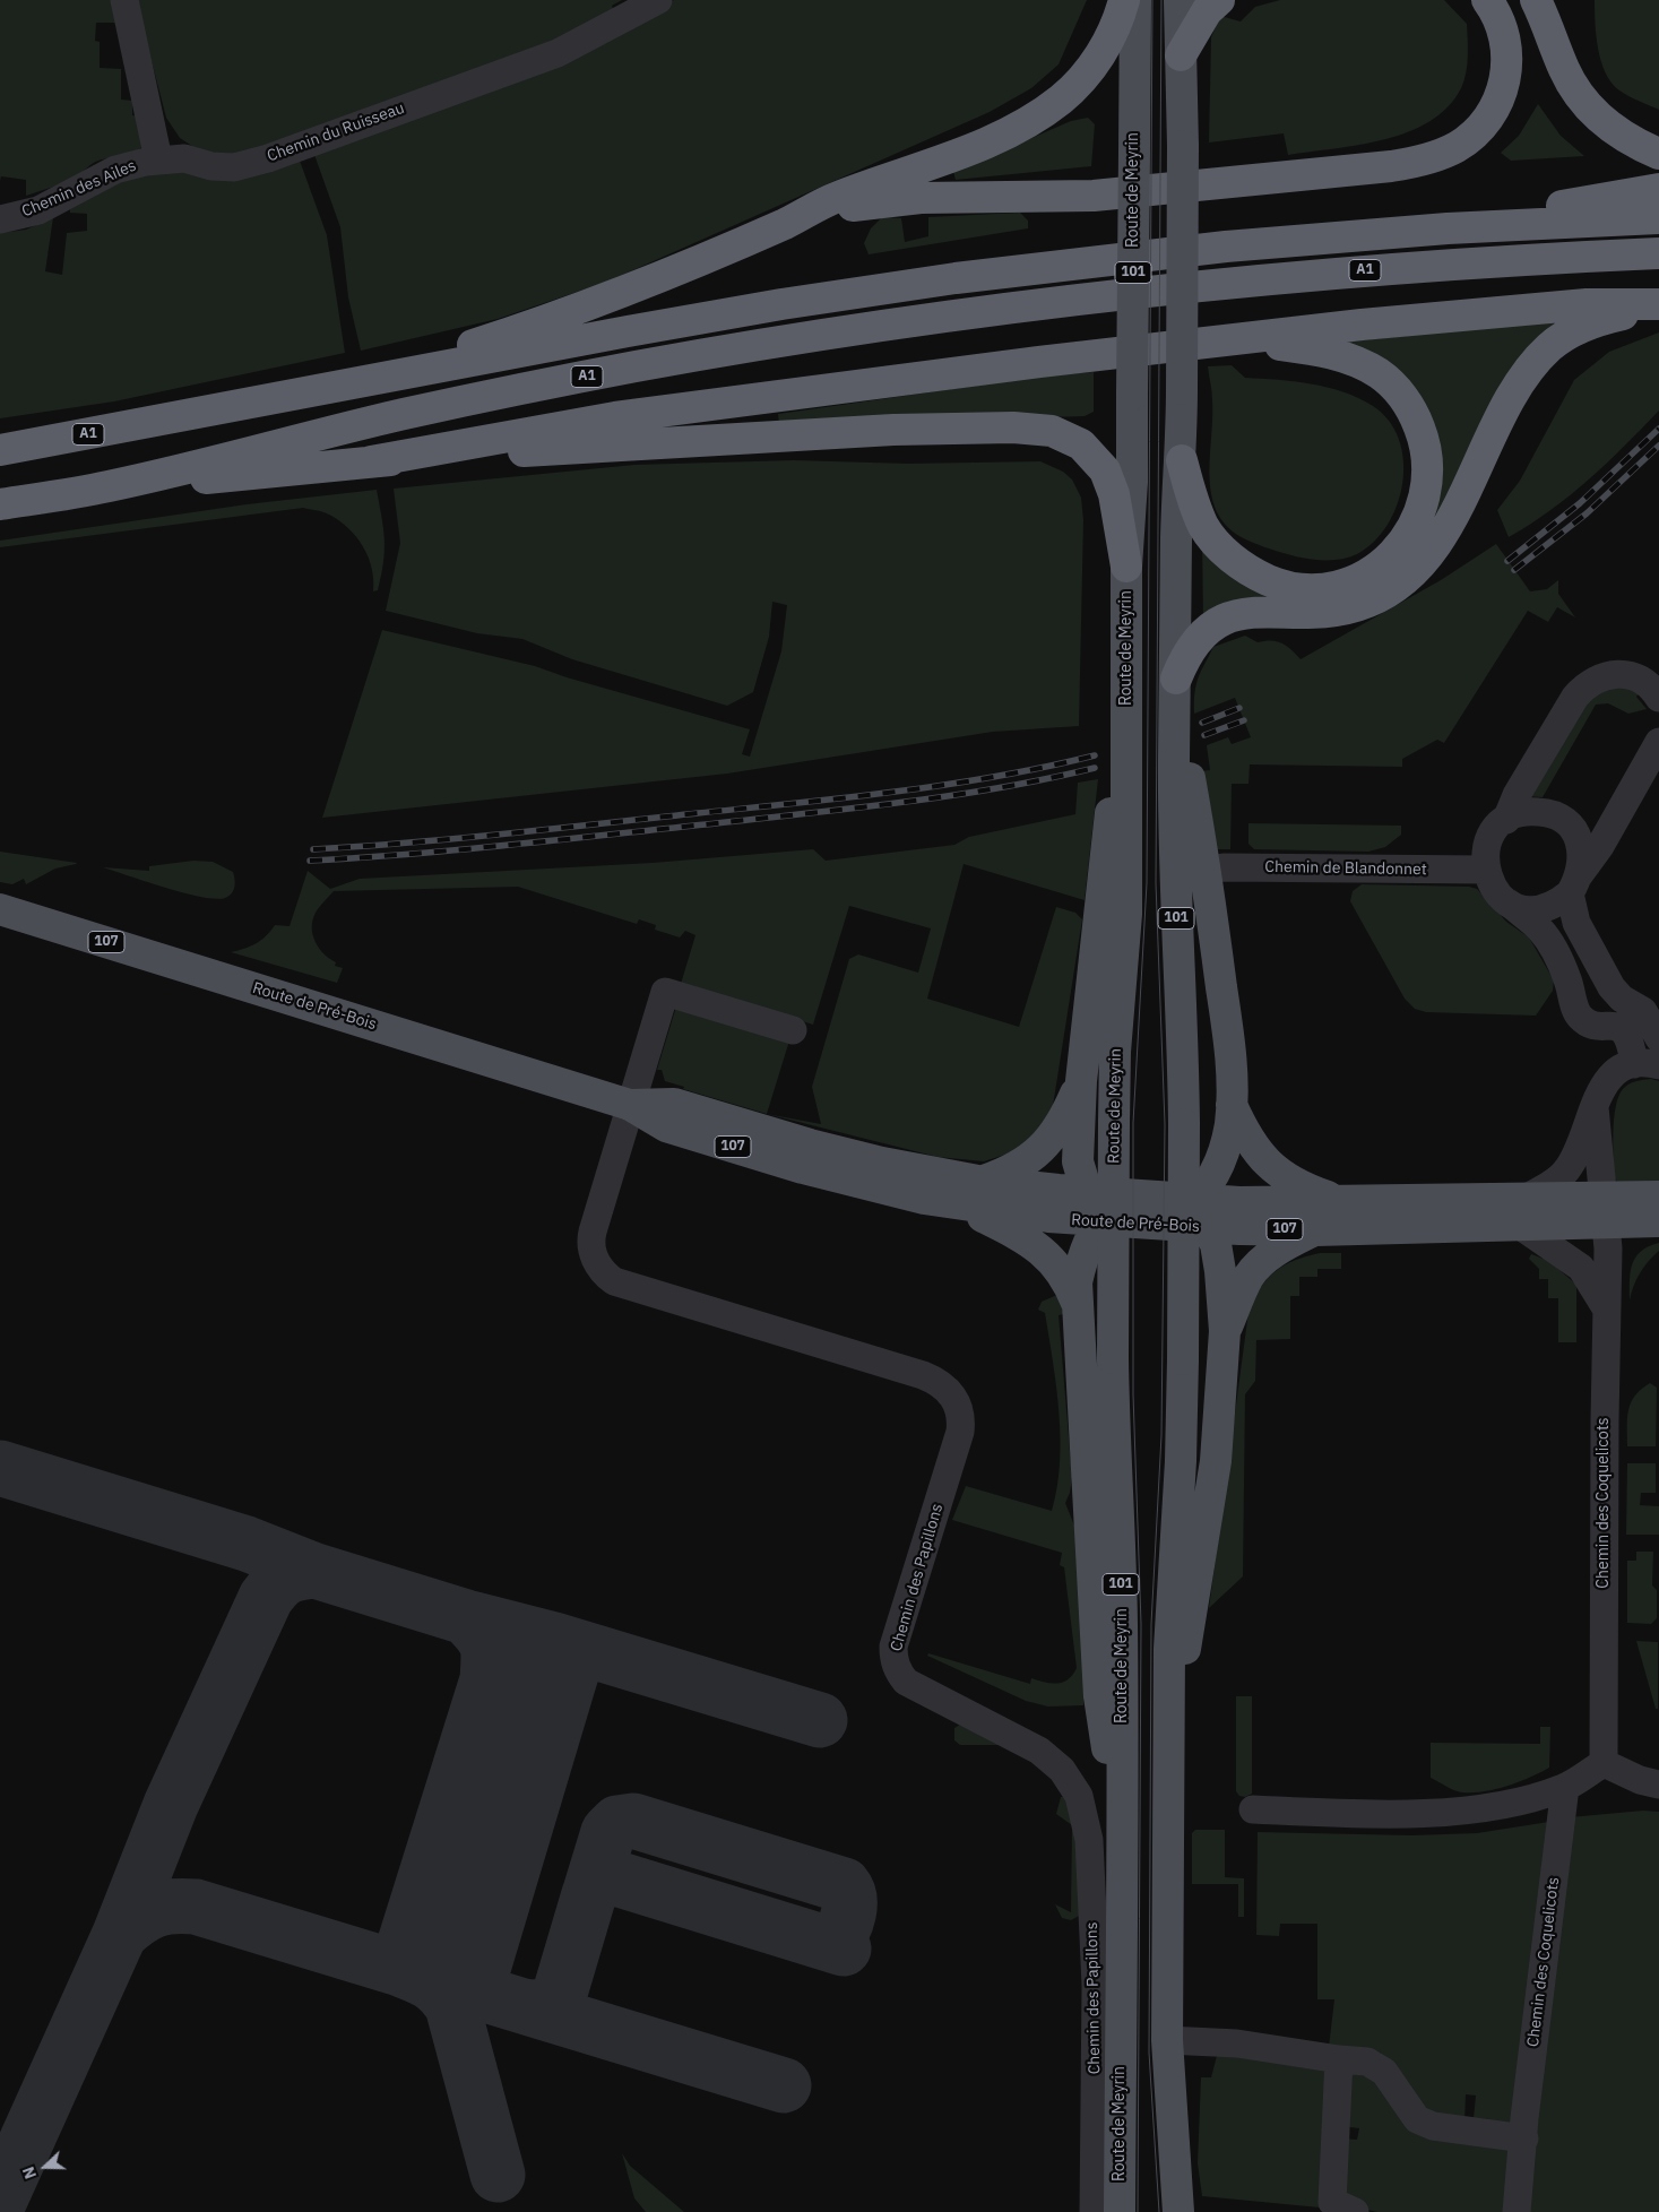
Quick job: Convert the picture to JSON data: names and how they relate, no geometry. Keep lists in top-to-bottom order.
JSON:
{
  "streets": {
    "highway": ["A1"],
    "main road": [
      "Route de Meyrin",
      "101",
      "107",
      "Route de Pré-Bois"
    ],
    "street": [
      "Chemin du Ruisseau",
      "Chemin des Ailes",
      "Chemin de Blandonnet",
      "Chemin des Coquelicots",
      "Chemin des Papillons"
    ]
  },
  "crossings": [
    ["Chemin du Ruisseau", "Chemin des Ailes"],
    ["Route de Pré-Bois", "Chemin des Coquelicots"],
    ["Route de Pré-Bois", "Chemin des Papillons"]
  ],
  "north": "left"
}
